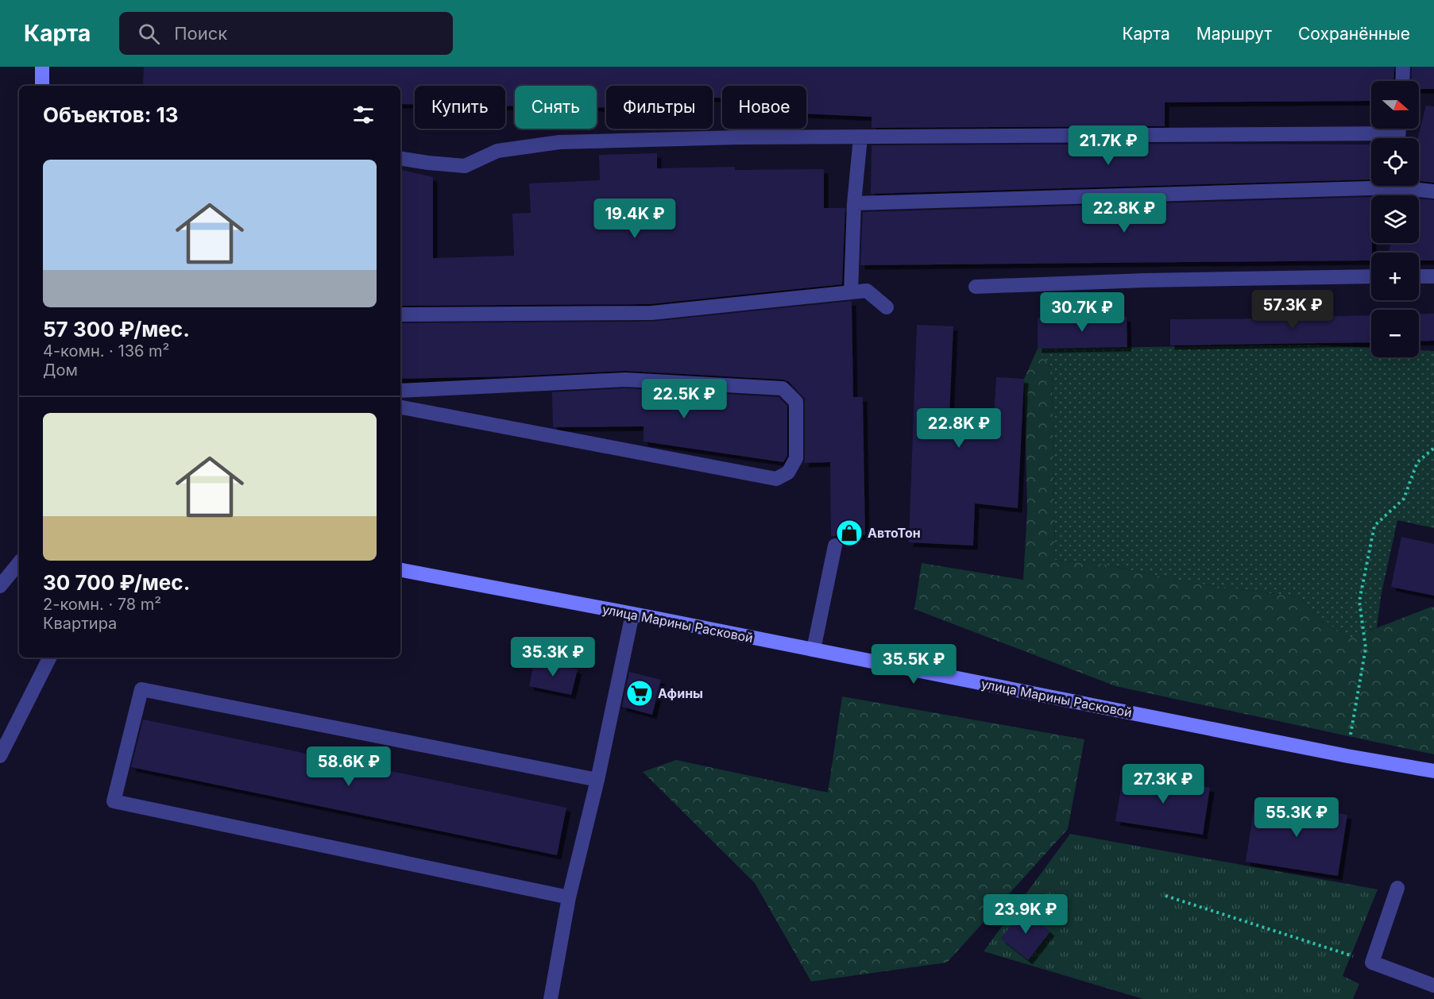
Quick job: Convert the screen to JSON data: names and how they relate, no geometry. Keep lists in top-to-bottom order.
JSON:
{
  "streets": {
    "main road": ["улица Марины Расковой"]
  },
  "places": {
    "shop": ["АвтоТон"],
    "supermarket": ["Афины"]
  },
  "north": "right",
  "page": {
    "header": "Карта",
    "search": "Поиск",
    "nav": ["Карта", "Маршрут", "Сохранённые"],
    "map_buttons": ["+", "−"],
    "chip": [
      "Купить",
      "Снять",
      "Фильтры",
      "Новое"
    ],
    "heading": "Объектов: 13",
    "price": [
      "21.7K ₽",
      "22.8K ₽",
      "19.4K ₽",
      "57.3K ₽",
      "30.7K ₽",
      "22.5K ₽",
      "22.8K ₽",
      "35.3K ₽",
      "35.5K ₽",
      "58.6K ₽",
      "27.3K ₽",
      "55.3K ₽",
      "23.9K ₽"
    ],
    "list": [
      {
        "name": "57 300 ₽/мес.",
        "note": "4-комн. · 136 m² · Дом"
      },
      {
        "name": "30 700 ₽/мес.",
        "note": "2-комн. · 78 m² · Квартира"
      }
    ]
  }
}
